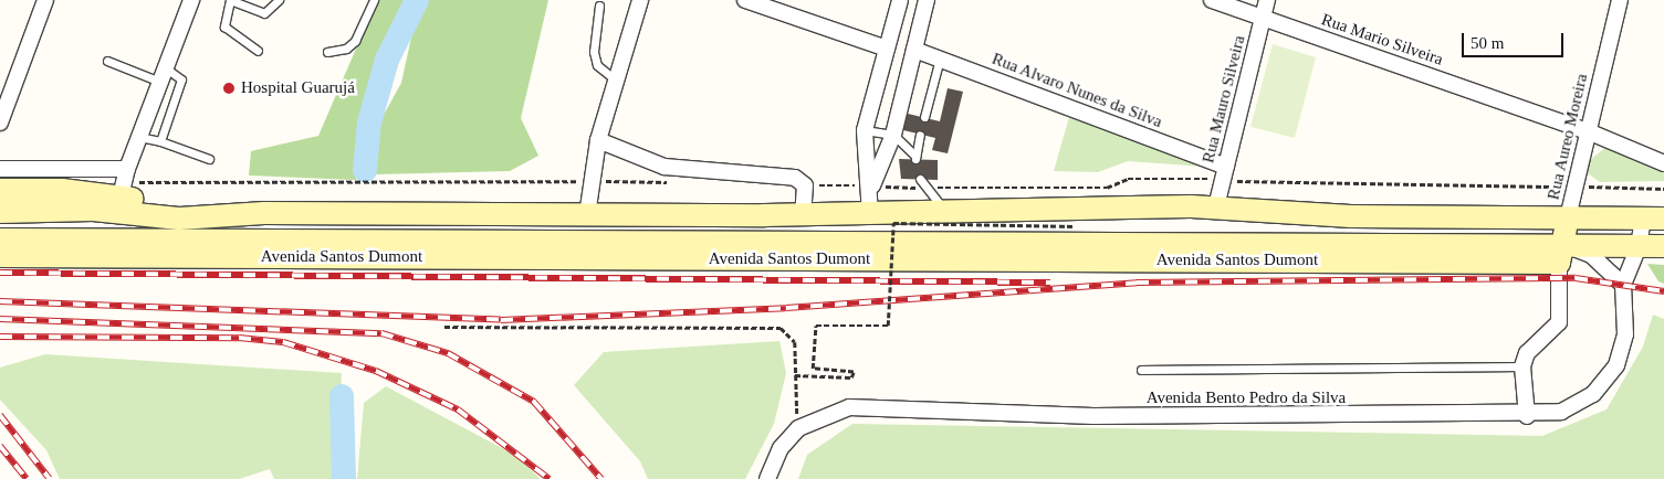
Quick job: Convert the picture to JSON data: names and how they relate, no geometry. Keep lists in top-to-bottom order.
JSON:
{
  "streets": {
    "main road": ["Avenida Santos Dumont"],
    "street": [
      "Rua Mario Silveira",
      "Rua Alvaro Nunes da Silva",
      "Rua Mauro Silveira",
      "Rua Aureo Moreira",
      "Avenida Bento Pedro da Silva"
    ]
  },
  "crossings": [
    ["Rua Mario Silveira", "Rua Mauro Silveira"],
    ["Rua Mario Silveira", "Rua Aureo Moreira"],
    ["Rua Alvaro Nunes da Silva", "Rua Mauro Silveira"]
  ],
  "places": ["Hospital Guarujá"],
  "scale_bar": "50 m"
}
